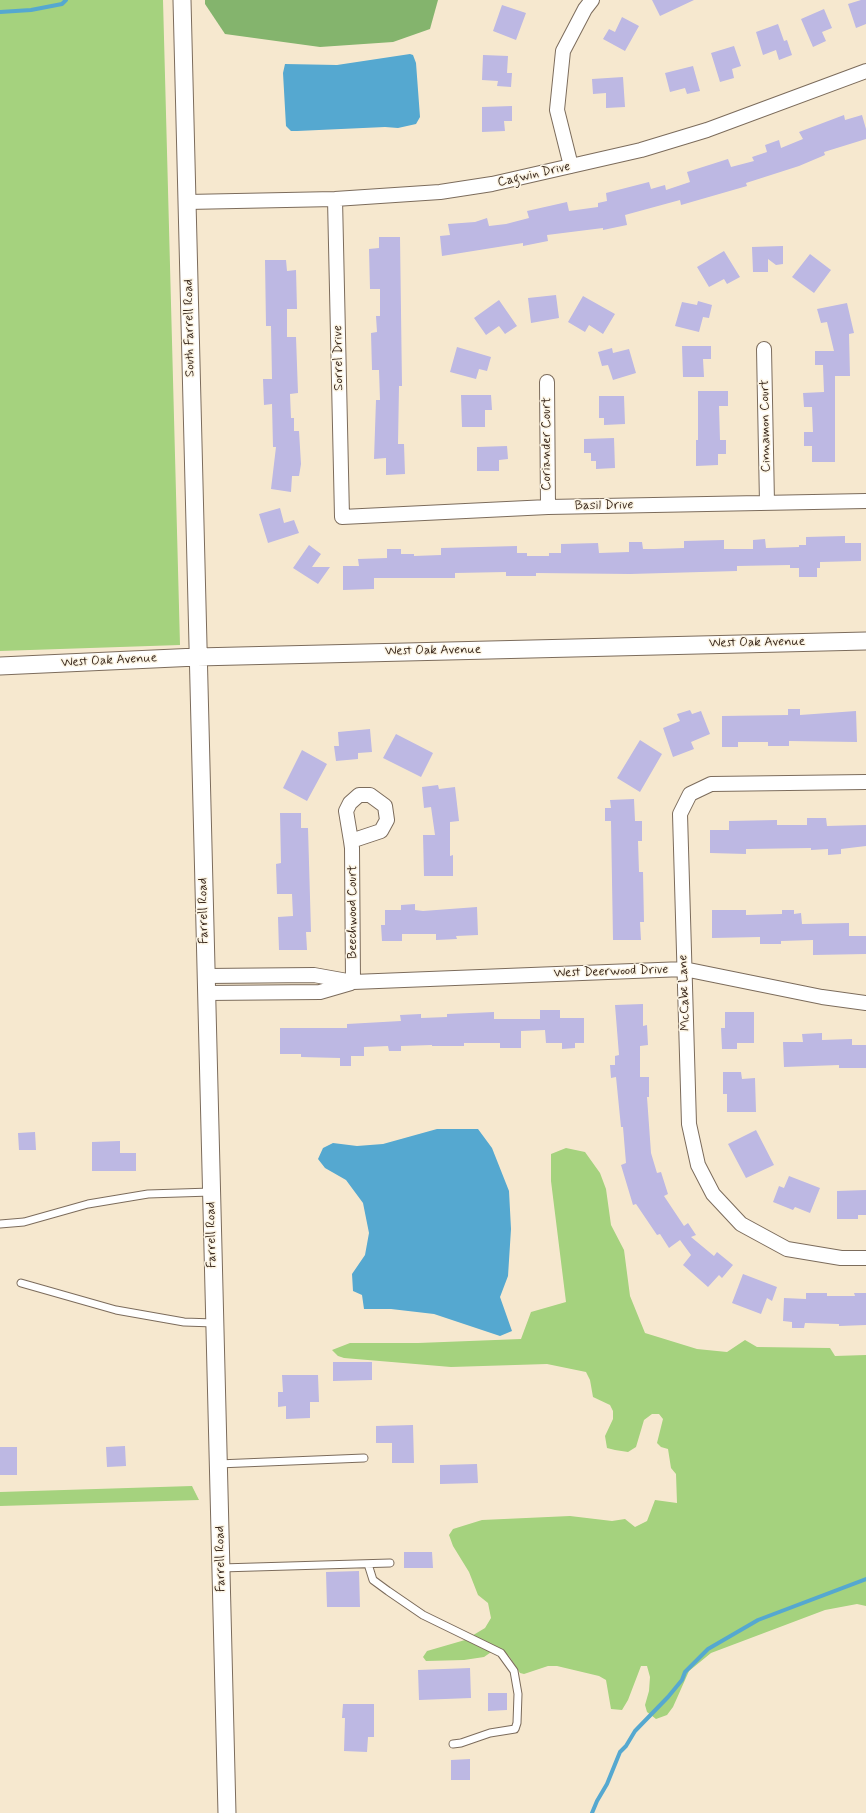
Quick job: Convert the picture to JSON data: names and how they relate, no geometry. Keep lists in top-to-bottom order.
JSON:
{
  "streets": {
    "street": [
      "Cagwin Drive",
      "South Farrell Road",
      "Sorrel Drive",
      "Cinnamon Court",
      "Coriander Court",
      "Basil Drive",
      "West Oak Avenue",
      "Farrell Road",
      "Beechwood Court",
      "West Deerwood Drive",
      "McCabe Lane"
    ]
  },
  "crossings": [
    ["Cagwin Drive", "South Farrell Road"],
    ["Cagwin Drive", "Sorrel Drive"],
    ["South Farrell Road", "West Oak Avenue"],
    ["South Farrell Road", "Farrell Road"],
    ["Sorrel Drive", "Basil Drive"],
    ["Cinnamon Court", "Basil Drive"],
    ["Coriander Court", "Basil Drive"],
    ["West Oak Avenue", "Farrell Road"],
    ["Farrell Road", "West Deerwood Drive"],
    ["Beechwood Court", "West Deerwood Drive"],
    ["West Deerwood Drive", "McCabe Lane"]
  ]
}
